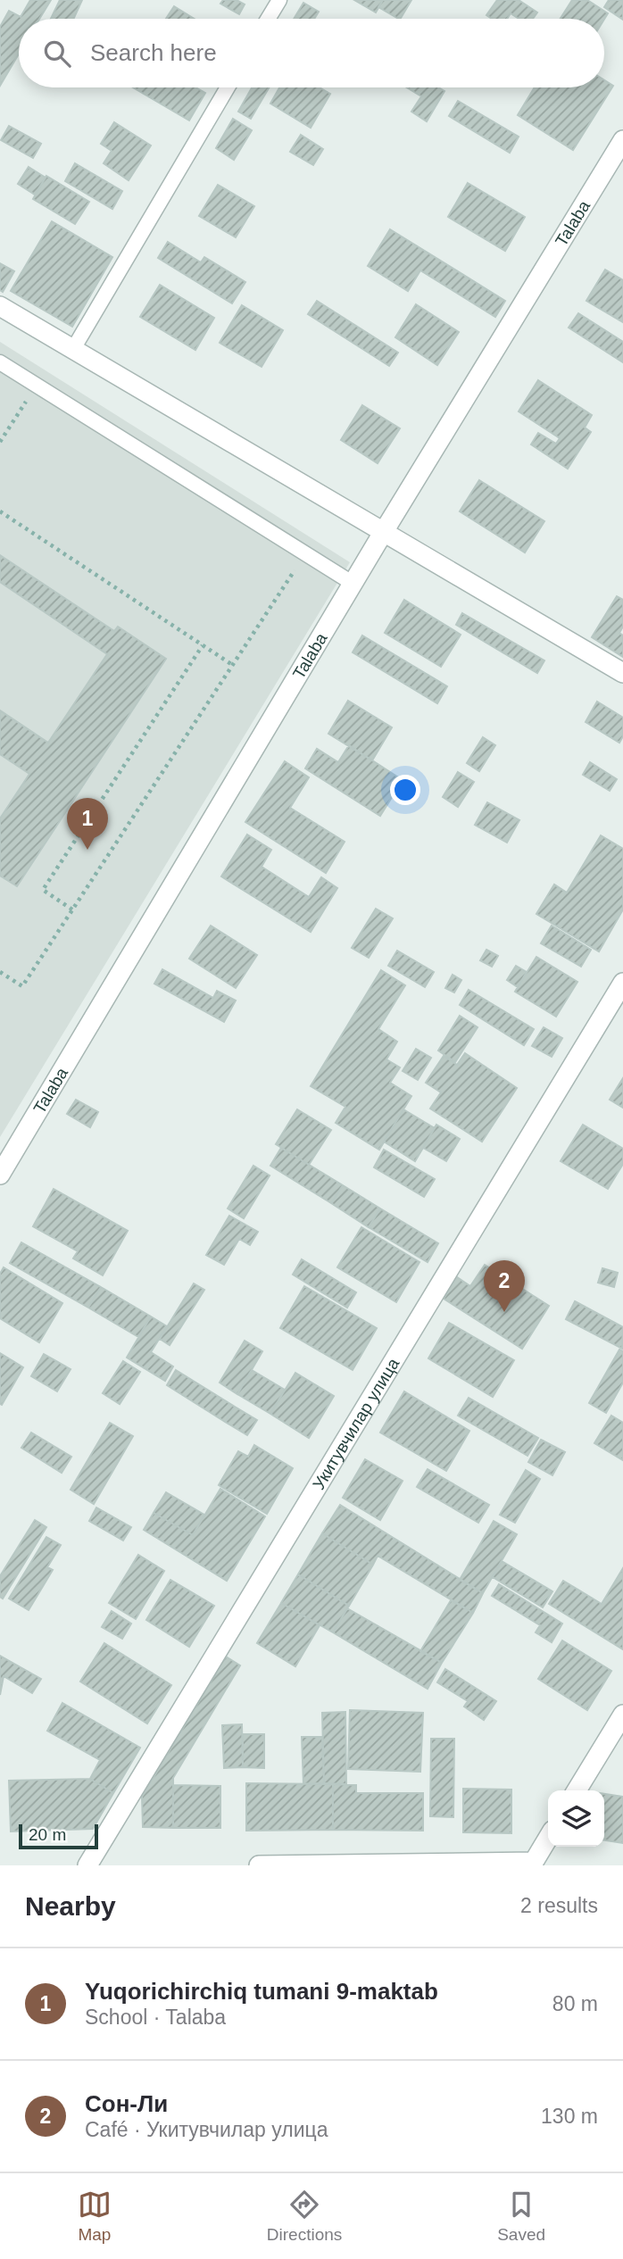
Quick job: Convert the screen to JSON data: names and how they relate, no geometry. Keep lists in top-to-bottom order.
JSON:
{
  "streets": {
    "street": ["Talaba", "Укитувчилар улица"]
  },
  "scale_bar": "20 m",
  "page": {
    "search": "Search here",
    "pins": ["1", "2"],
    "scale": "20 m",
    "heading": ["Nearby", "2 results"],
    "list": [
      {
        "mark": "1",
        "name": "Yuqorichirchiq tumani 9-maktab",
        "note": "School · Talaba",
        "value": "80 m"
      },
      {
        "mark": "2",
        "name": "Сон-Ли",
        "note": "Café · Укитувчилар улица",
        "value": "130 m"
      }
    ],
    "nav": ["Map", "Directions", "Saved"]
  }
}
